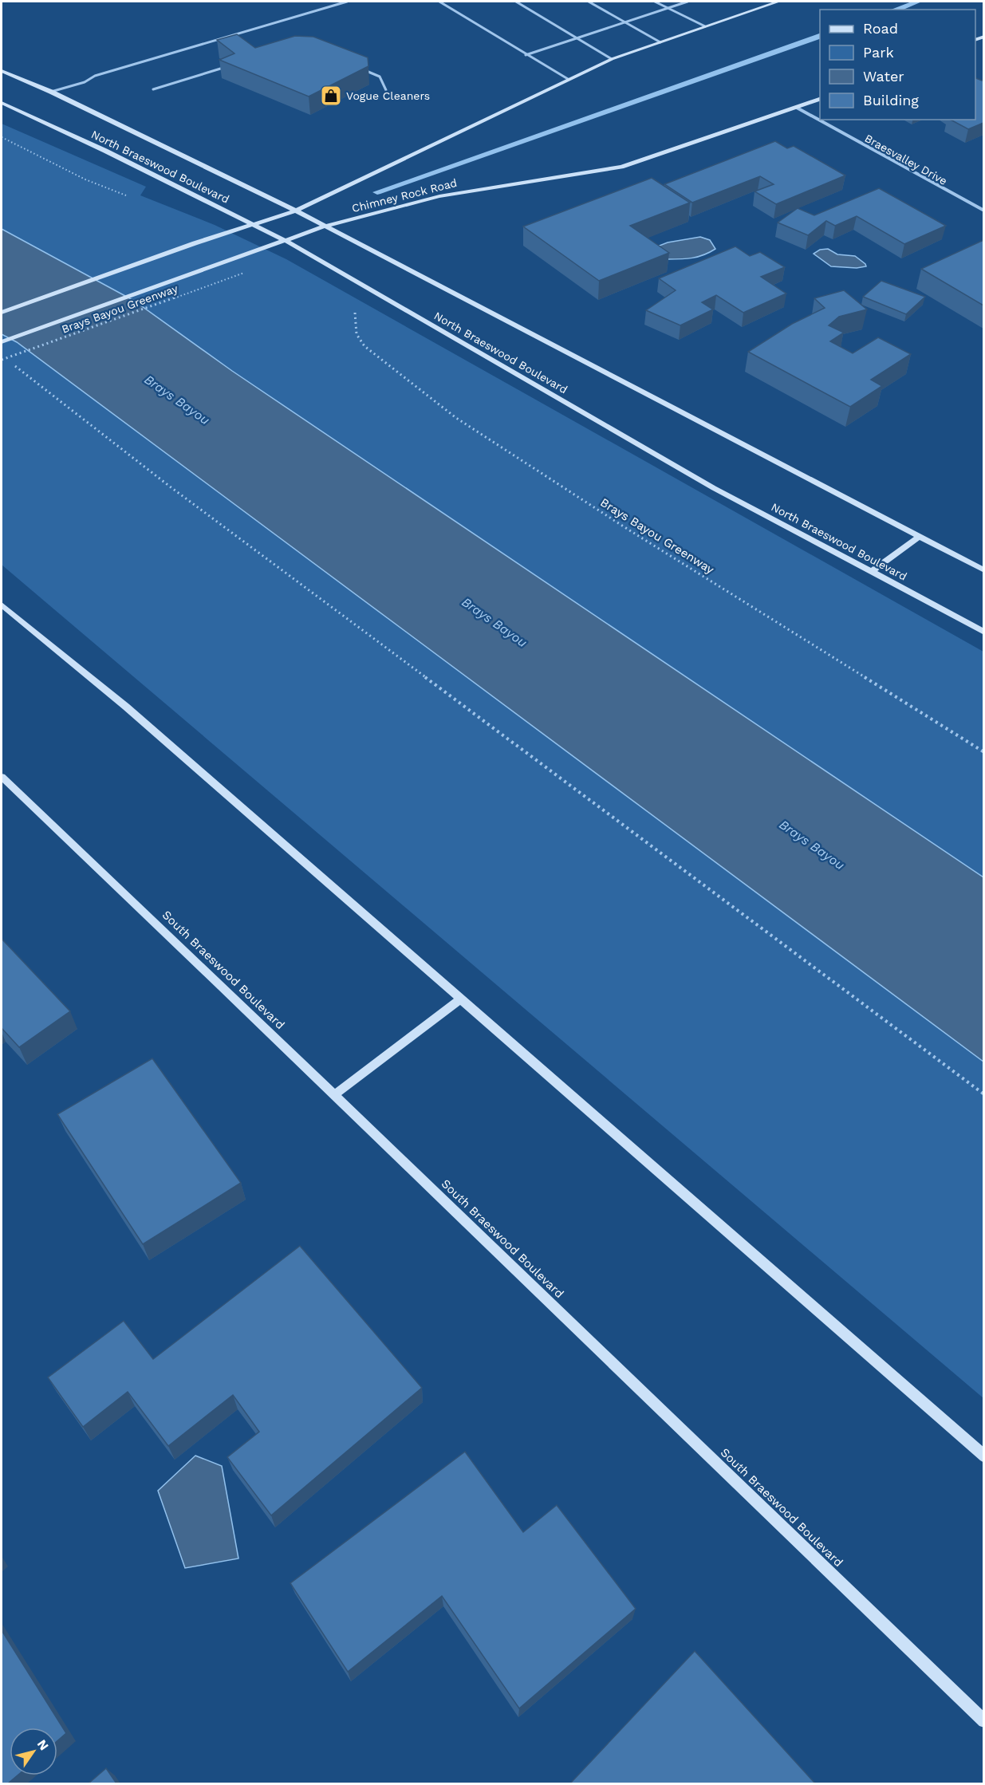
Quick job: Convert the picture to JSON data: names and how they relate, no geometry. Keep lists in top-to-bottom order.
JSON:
{
  "streets": {
    "main road": ["North Braeswood Boulevard", "Chimney Rock Road", "South Braeswood Boulevard"],
    "street": ["Braesvalley Drive"],
    "path": ["Brays Bayou Greenway"]
  },
  "crossings": [
    ["Braesvalley Drive", "Chimney Rock Road"],
    ["North Braeswood Boulevard", "Chimney Rock Road"]
  ],
  "water": ["Brays Bayou"],
  "places": {
    "shop": ["Vogue Cleaners"]
  },
  "legend": [
    "Road",
    "Park",
    "Water",
    "Building"
  ],
  "north": "top right"
}
